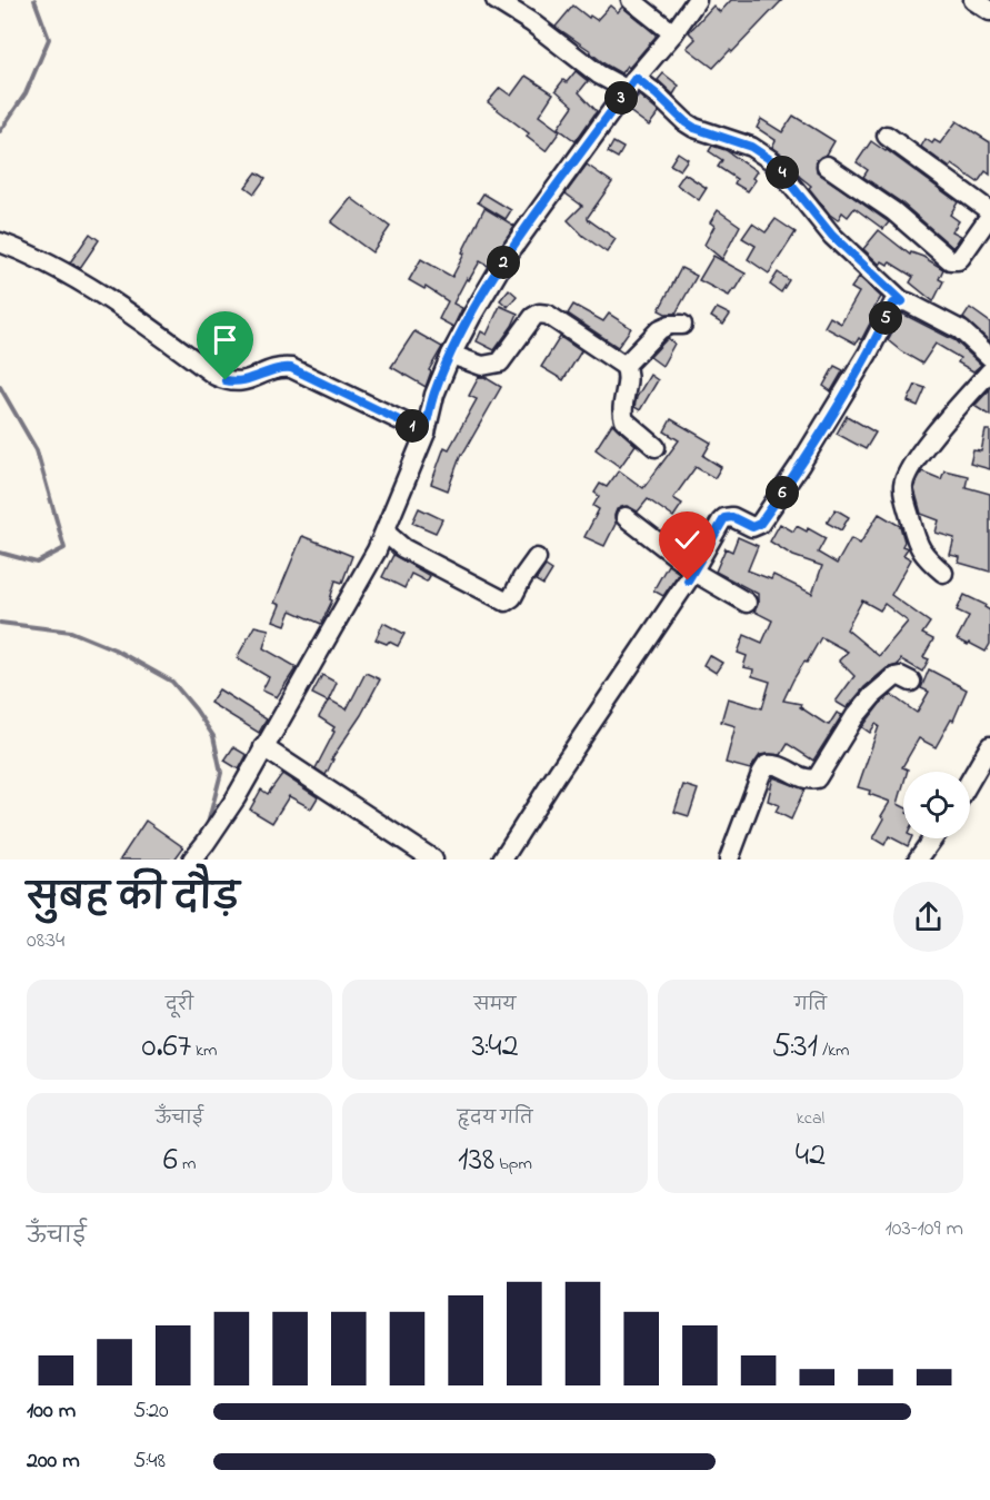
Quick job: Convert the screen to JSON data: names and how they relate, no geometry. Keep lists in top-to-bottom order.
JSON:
{
  "page": {
    "pins": [
      "3",
      "4",
      "2",
      "5",
      "1",
      "6"
    ],
    "heading": ["सुबह की दौड़", "08:34"],
    "stats": [
      ["दूरी", "0.67 km"],
      ["समय", "3:42"],
      ["गति", "5:31 /km"],
      ["ऊँचाई", "6 m"],
      ["हृदय गति", "138 bpm"],
      ["kcal", "42"]
    ],
    "chart": ["ऊँचाई", "103–109 m"],
    "list": [
      {
        "name": "100 m",
        "note": "5:20"
      },
      {
        "name": "200 m",
        "note": "5:48"
      }
    ]
  }
}
